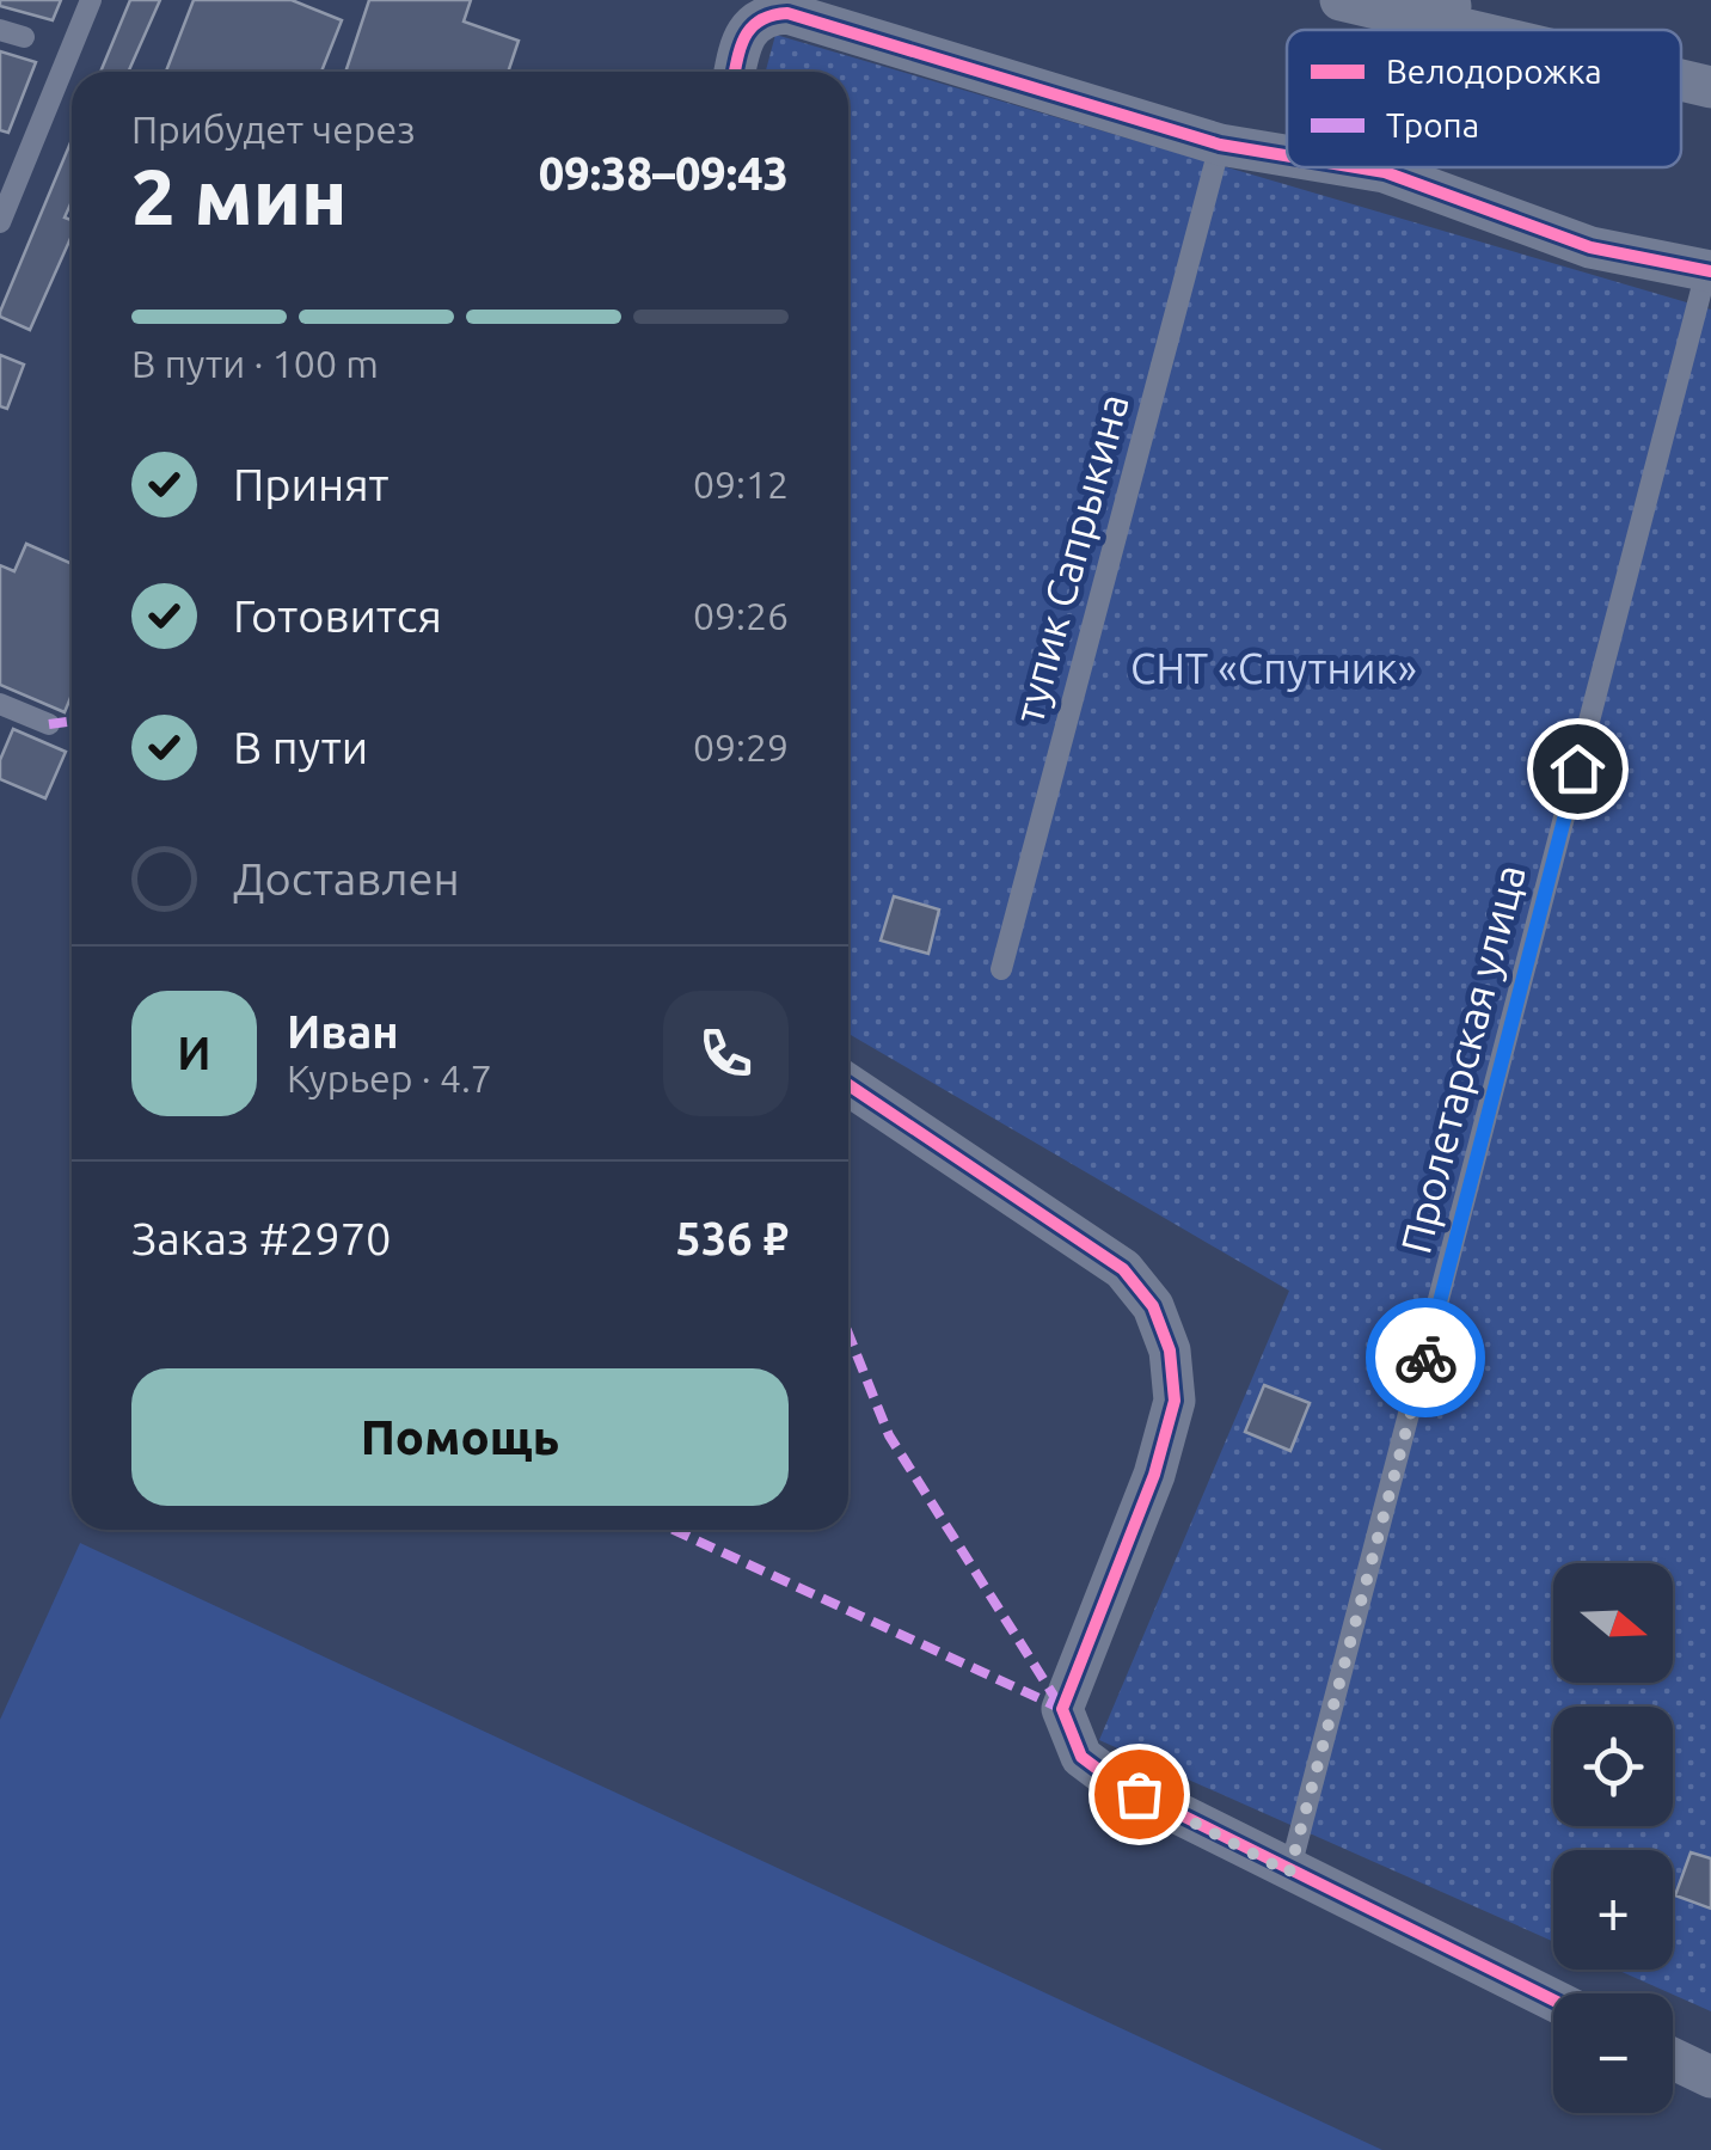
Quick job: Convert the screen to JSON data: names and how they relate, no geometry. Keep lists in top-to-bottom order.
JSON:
{
  "streets": {
    "lane": ["тупик Сапрыкина", "Пролетарская улица"]
  },
  "parks": ["СНТ «Спутник»"],
  "legend": ["Велодорожка", "Тропа"],
  "north": "right",
  "page": {
    "heading": ["2 мин", "Прибудет через", "09:38–09:43"],
    "panel": [
      "Иван",
      "Курьер · 4.7",
      "Заказ #2970",
      "536 ₽"
    ],
    "bar": "В пути · 100 m",
    "list": [
      ["Принят", "09:12"],
      ["Готовится", "09:26"],
      ["В пути", "09:29"],
      "Доставлен"
    ],
    "round": "И",
    "buttons": "Помощь",
    "map_buttons": ["+", "−"]
  }
}
